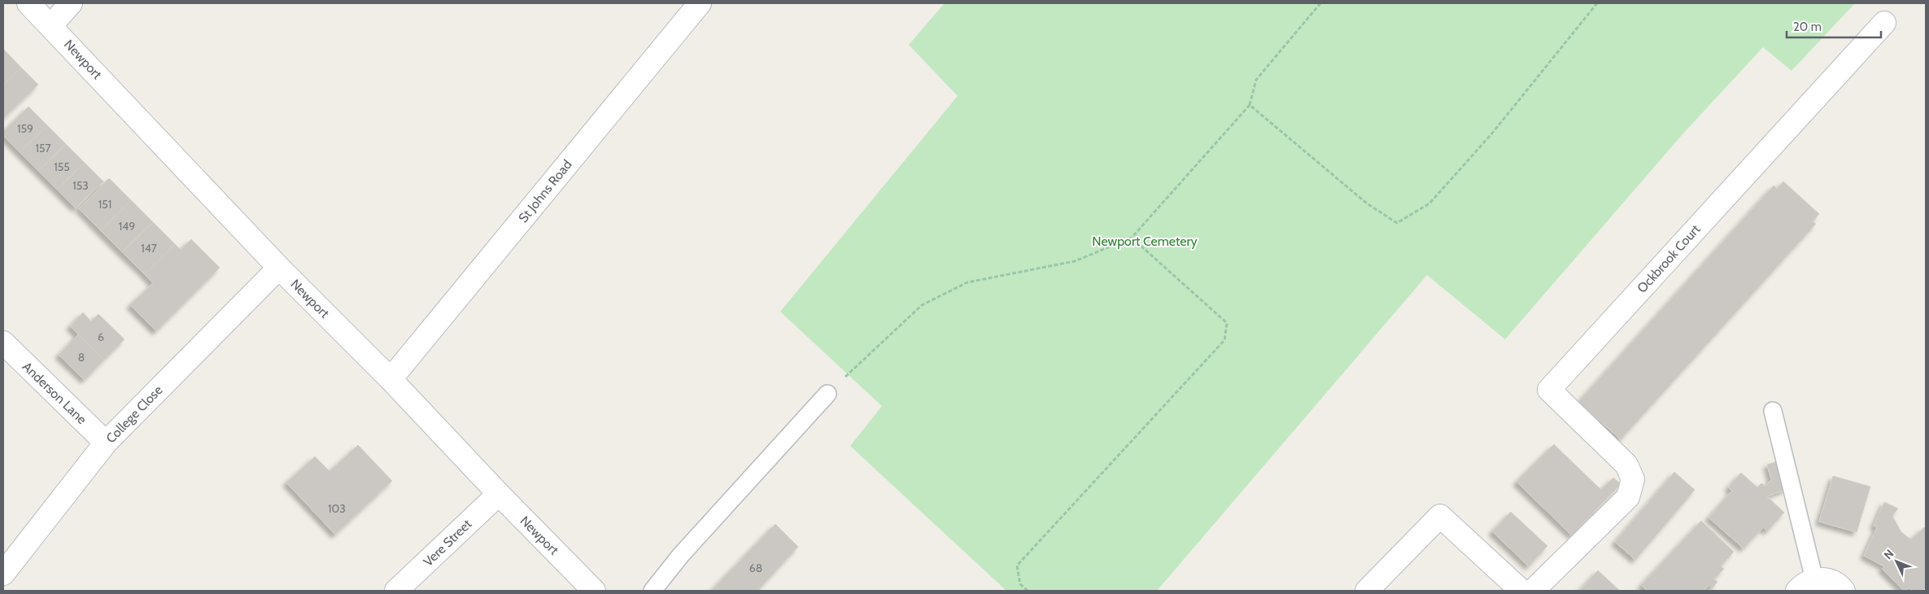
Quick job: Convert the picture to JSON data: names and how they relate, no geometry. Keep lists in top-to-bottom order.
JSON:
{
  "streets": {
    "street": [
      "Newport",
      "St Johns Road",
      "Ockbrook Court",
      "Anderson Lane",
      "College Close",
      "Vere Street"
    ]
  },
  "crossings": [
    ["Newport", "St Johns Road"],
    ["Newport", "College Close"],
    ["Newport", "Vere Street"],
    ["Anderson Lane", "College Close"]
  ],
  "parks": ["Newport Cemetery"],
  "house_numbers": [
    "159",
    "157",
    "155",
    "153",
    "151",
    "149",
    "147",
    "6",
    "8",
    "103",
    "68"
  ],
  "scale_bar": "20 m",
  "north": "top left"
}
